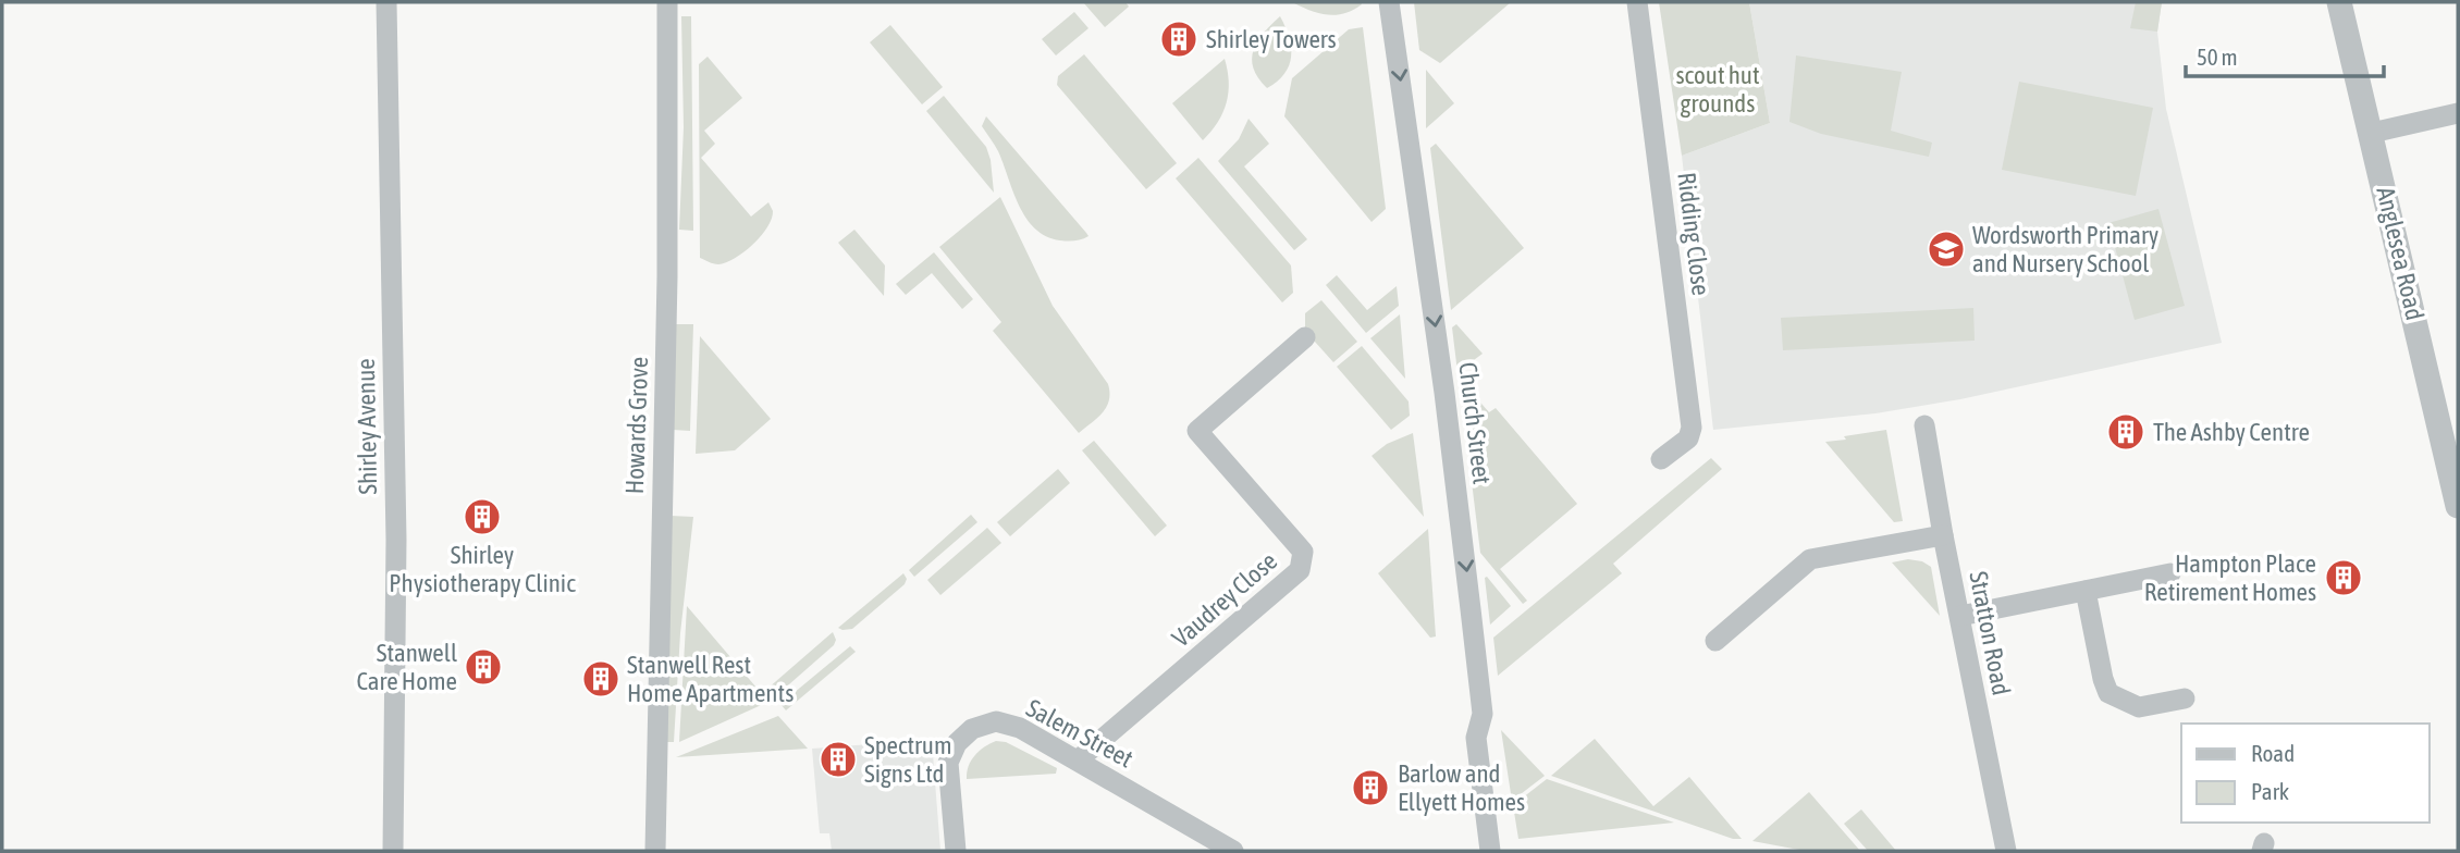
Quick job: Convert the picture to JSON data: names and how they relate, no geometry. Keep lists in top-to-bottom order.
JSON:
{
  "streets": {
    "street": [
      "Ridding Close",
      "Anglesea Road",
      "Church Street",
      "Howards Grove",
      "Shirley Avenue",
      "Vaudrey Close",
      "Stratton Road",
      "Salem Street"
    ]
  },
  "crossings": [
    ["Vaudrey Close", "Salem Street"]
  ],
  "one_way": ["Church Street"],
  "parks": ["scout hut grounds"],
  "places": {
    "building": [
      "Shirley Towers",
      "The Ashby Centre",
      "Shirley Physiotherapy Clinic",
      "Hampton Place Retirement Homes",
      "Stanwell Care Home",
      "Stanwell Rest Home Apartments",
      "Spectrum Signs Ltd",
      "Barlow and Ellyett Homes"
    ],
    "school or university": ["Wordsworth Primary and Nursery School"]
  },
  "legend": ["Road", "Park"],
  "scale_bar": "50 m"
}
